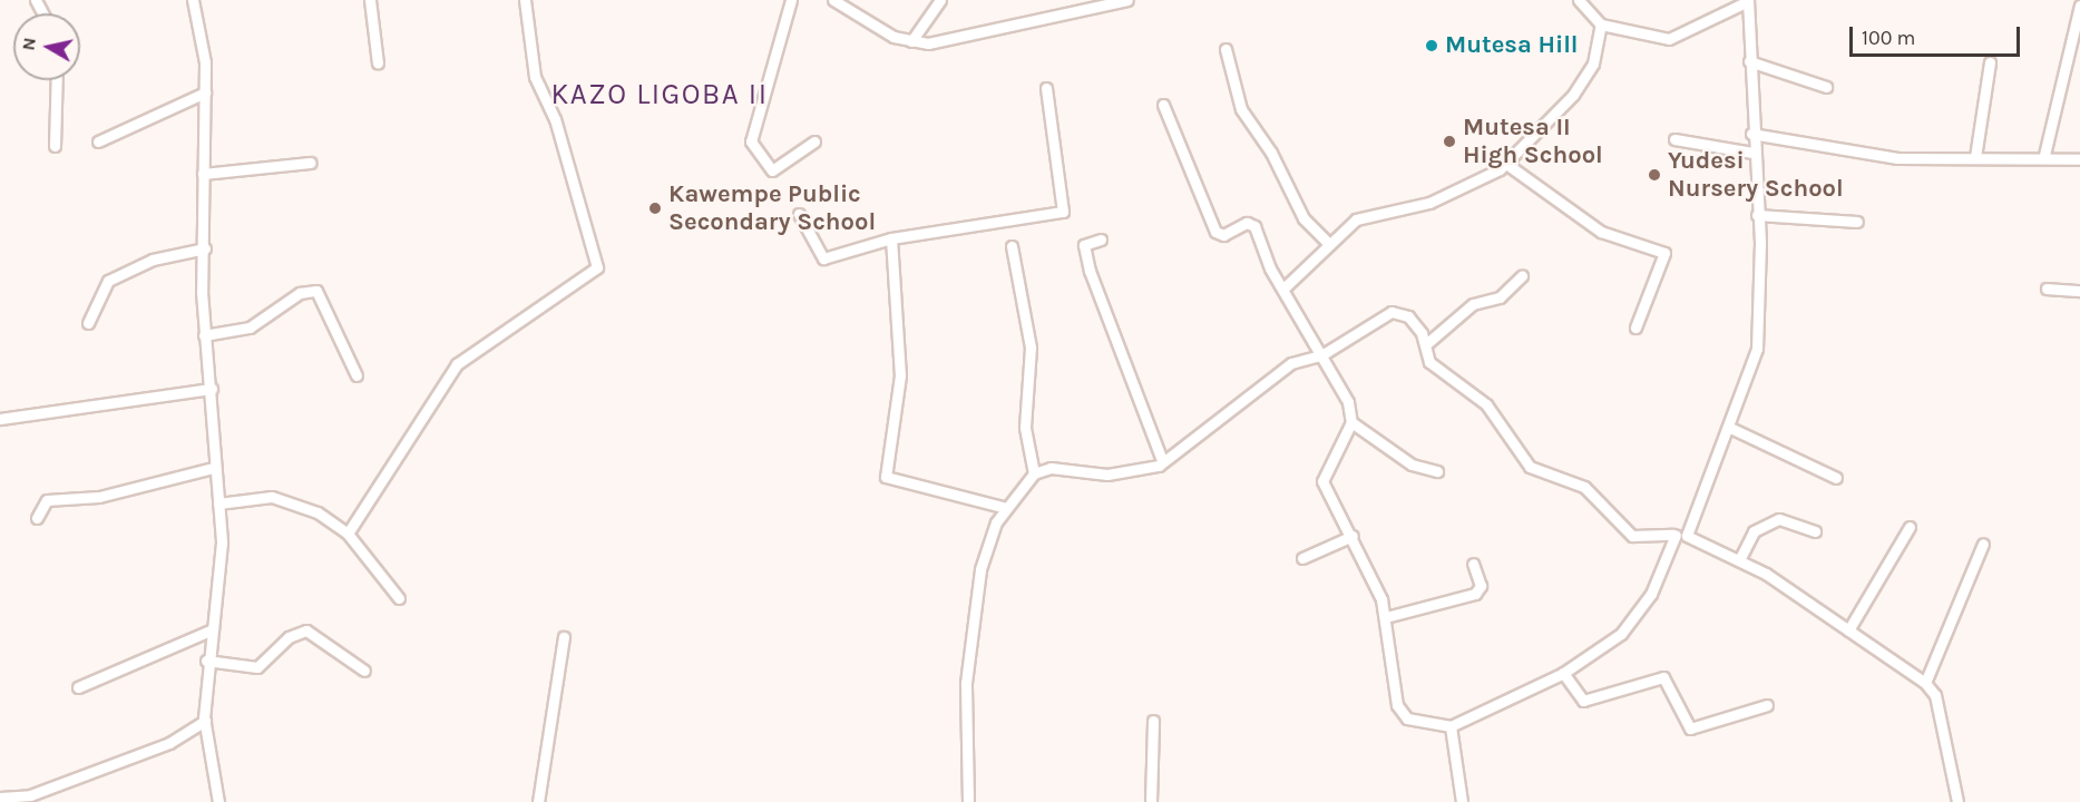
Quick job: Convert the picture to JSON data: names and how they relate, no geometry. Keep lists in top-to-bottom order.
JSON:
{
  "districts": ["KAZO LIGOBA II"],
  "places": [
    "Mutesa Hill",
    "Mutesa II High School",
    "Yudesi Nursery School",
    "Kawempe Public Secondary School"
  ],
  "scale_bar": "100 m",
  "north": "left"
}
